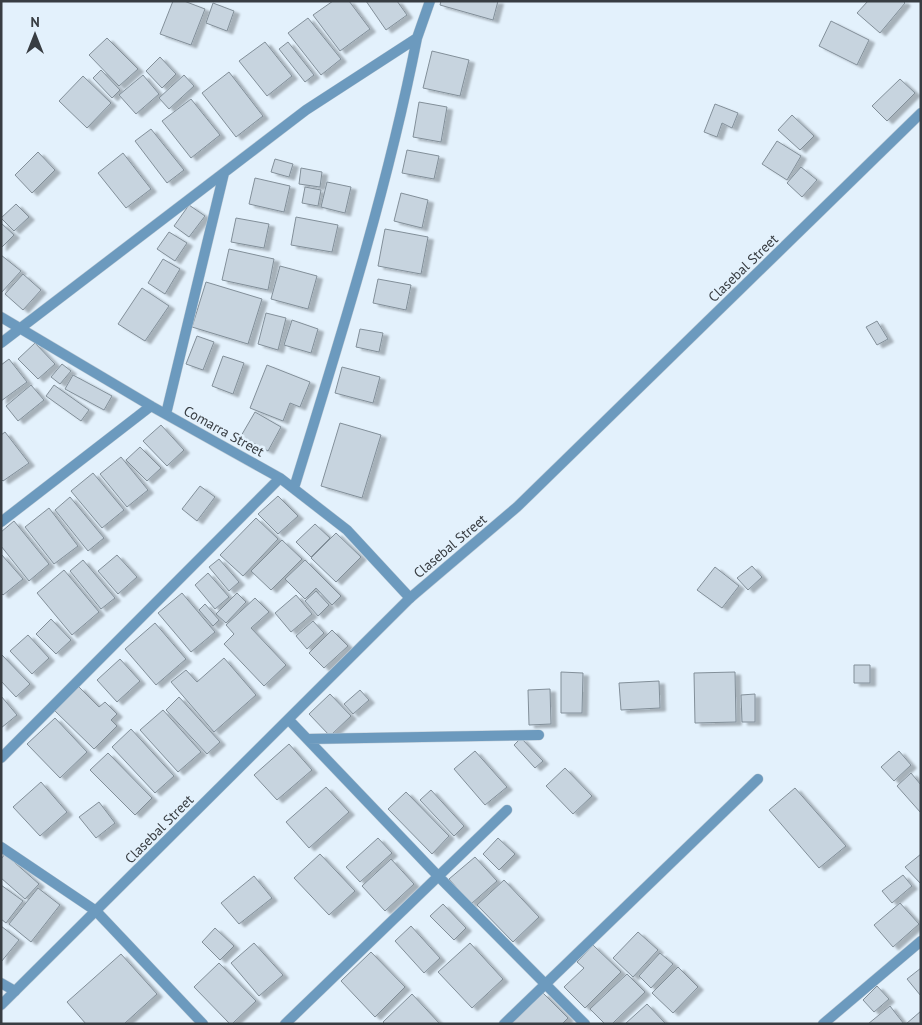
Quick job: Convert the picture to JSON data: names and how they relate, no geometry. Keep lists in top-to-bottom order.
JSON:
{
  "streets": {
    "street": ["Clasebal Street", "Comarra Street"]
  },
  "crossings": [
    ["Clasebal Street", "Comarra Street"]
  ],
  "north": "top"
}
